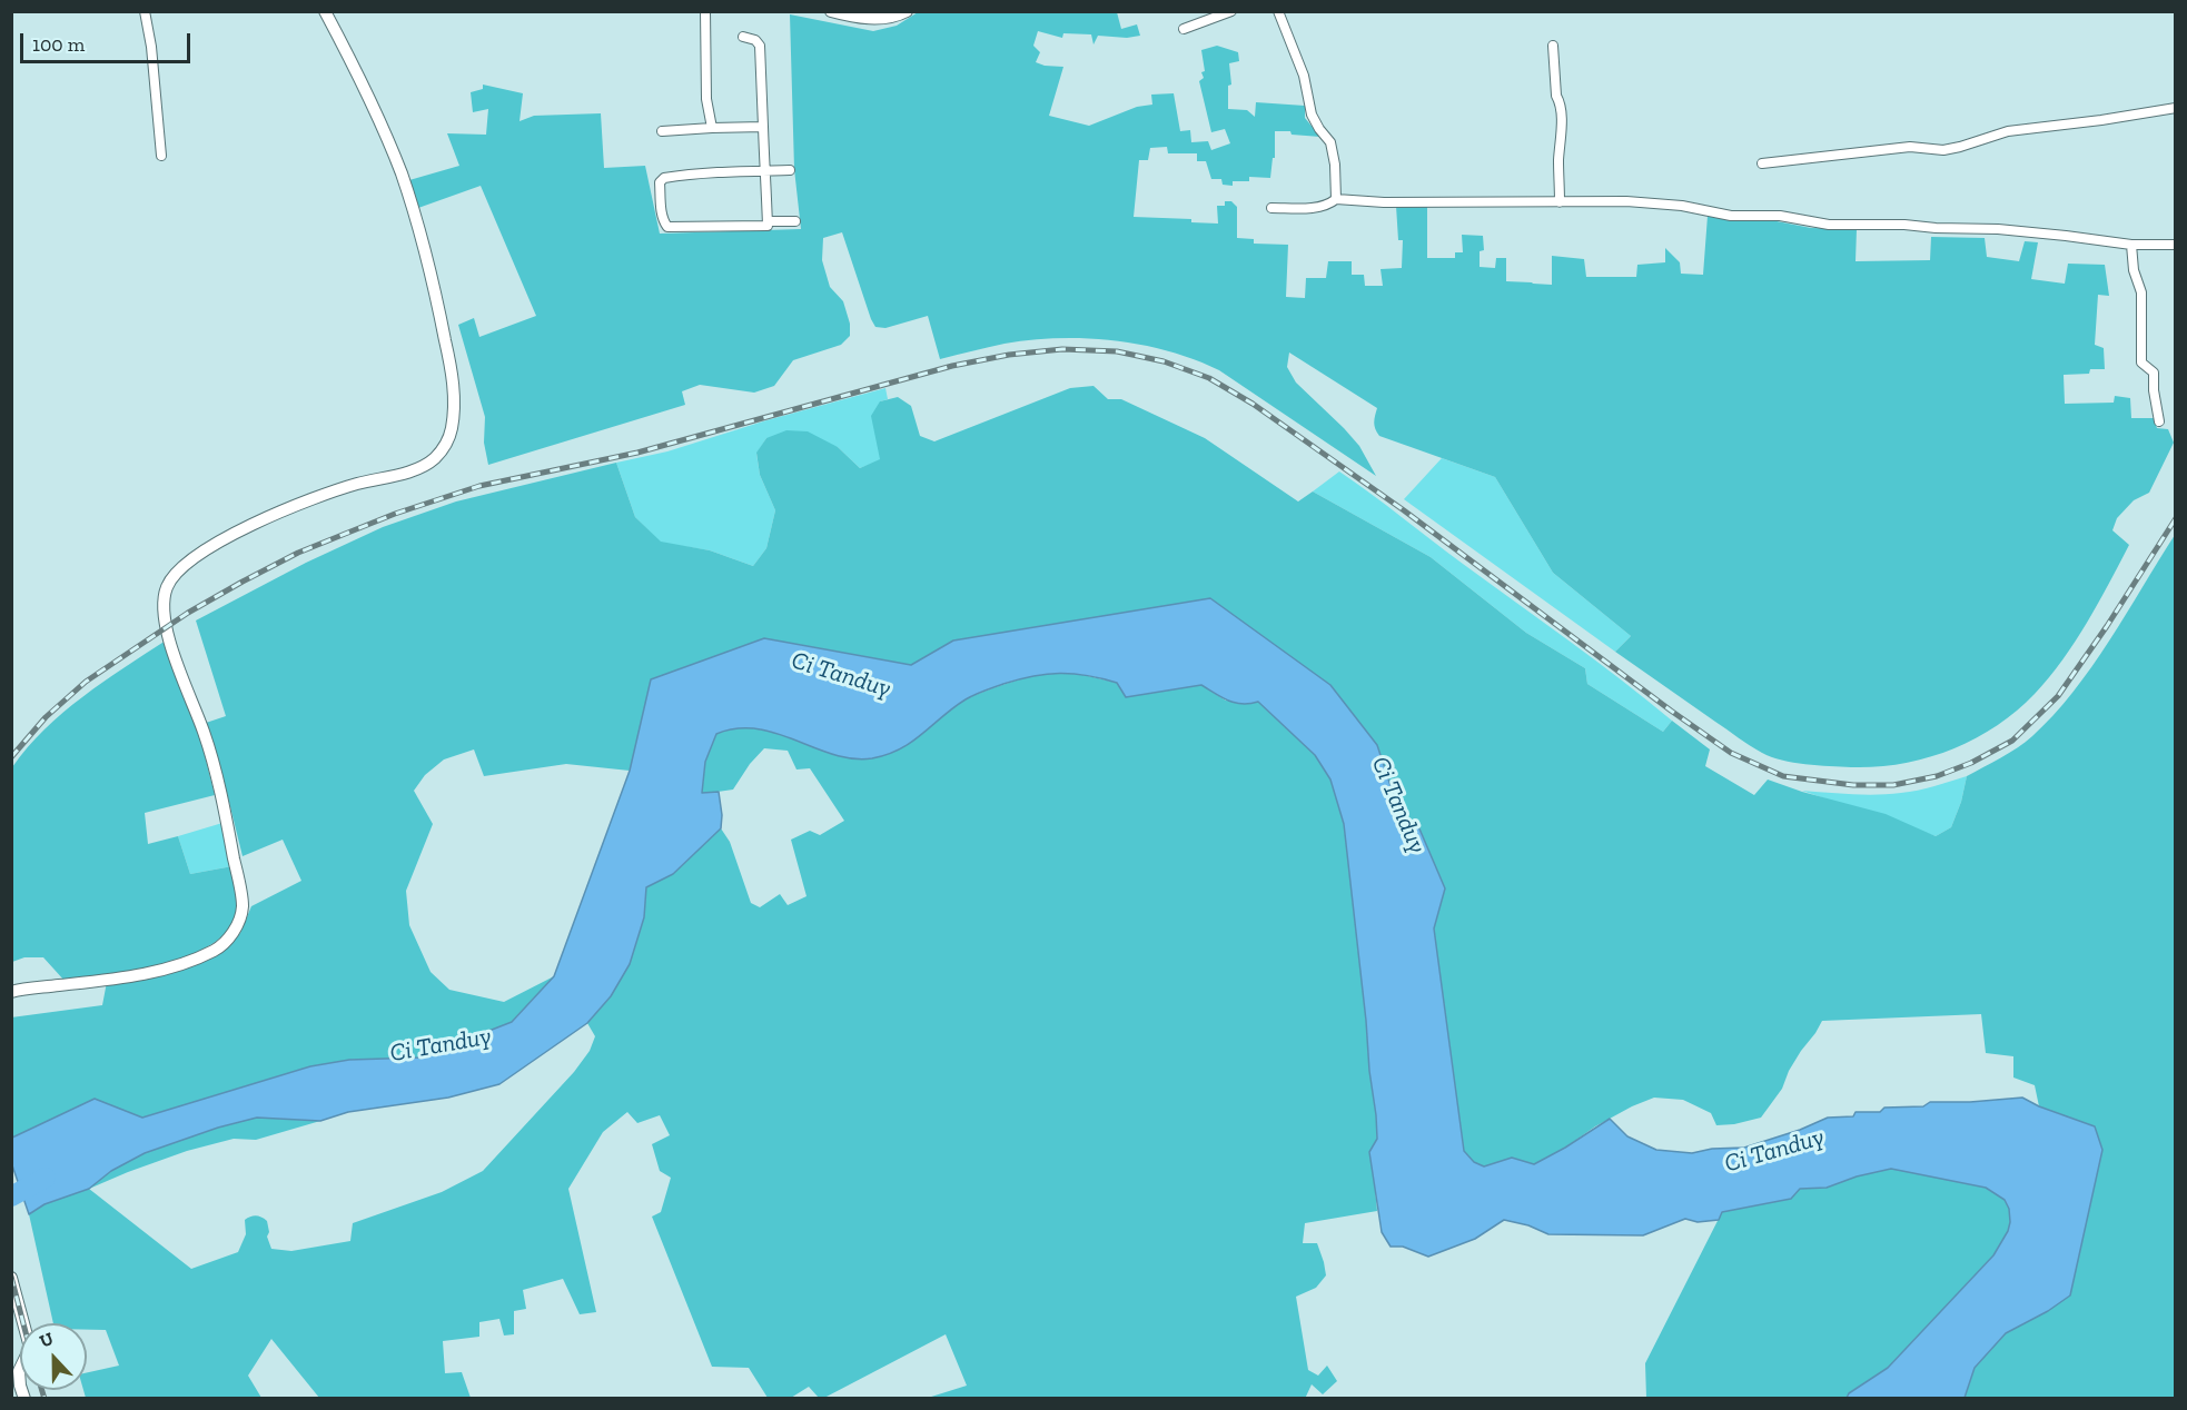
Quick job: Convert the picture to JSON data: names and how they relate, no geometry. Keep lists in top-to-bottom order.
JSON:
{
  "water": ["Ci Tanduy"],
  "scale_bar": "100 m",
  "north": "top"
}
